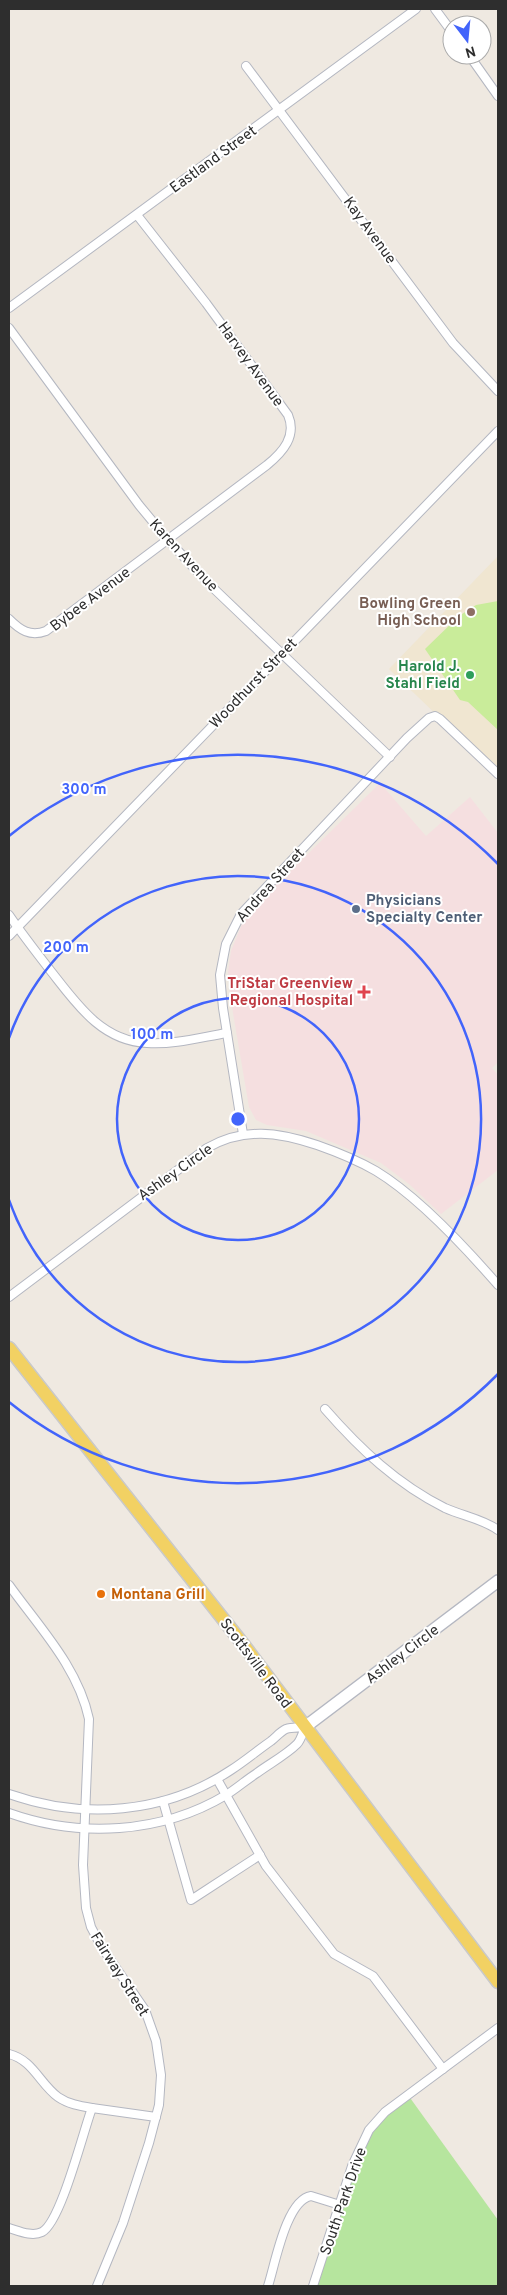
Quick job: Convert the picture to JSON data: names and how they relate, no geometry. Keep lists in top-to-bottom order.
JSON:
{
  "streets": {
    "main road": ["Scottsville Road"],
    "street": [
      "Eastland Street",
      "Kay Avenue",
      "Harvey Avenue",
      "Karen Avenue",
      "Bybee Avenue",
      "Woodhurst Street",
      "Andrea Street",
      "Ashley Circle",
      "Fairway Street",
      "South Park Drive"
    ]
  },
  "crossings": [
    ["Eastland Street", "Kay Avenue"],
    ["Eastland Street", "Harvey Avenue"],
    ["Harvey Avenue", "Karen Avenue"],
    ["Harvey Avenue", "Bybee Avenue"],
    ["Karen Avenue", "Bybee Avenue"],
    ["Karen Avenue", "Woodhurst Street"],
    ["Karen Avenue", "Andrea Street"],
    ["Andrea Street", "Ashley Circle"],
    ["Ashley Circle", "Scottsville Road"]
  ],
  "places": {
    "other": [
      "Bowling Green High School",
      "Harold J. Stahl Field",
      "Physicians Specialty Center",
      "Montana Grill"
    ],
    "health": ["TriStar Greenview Regional Hospital"]
  },
  "north": "bottom",
  "rings": ["300 m", "200 m", "100 m"]
}
